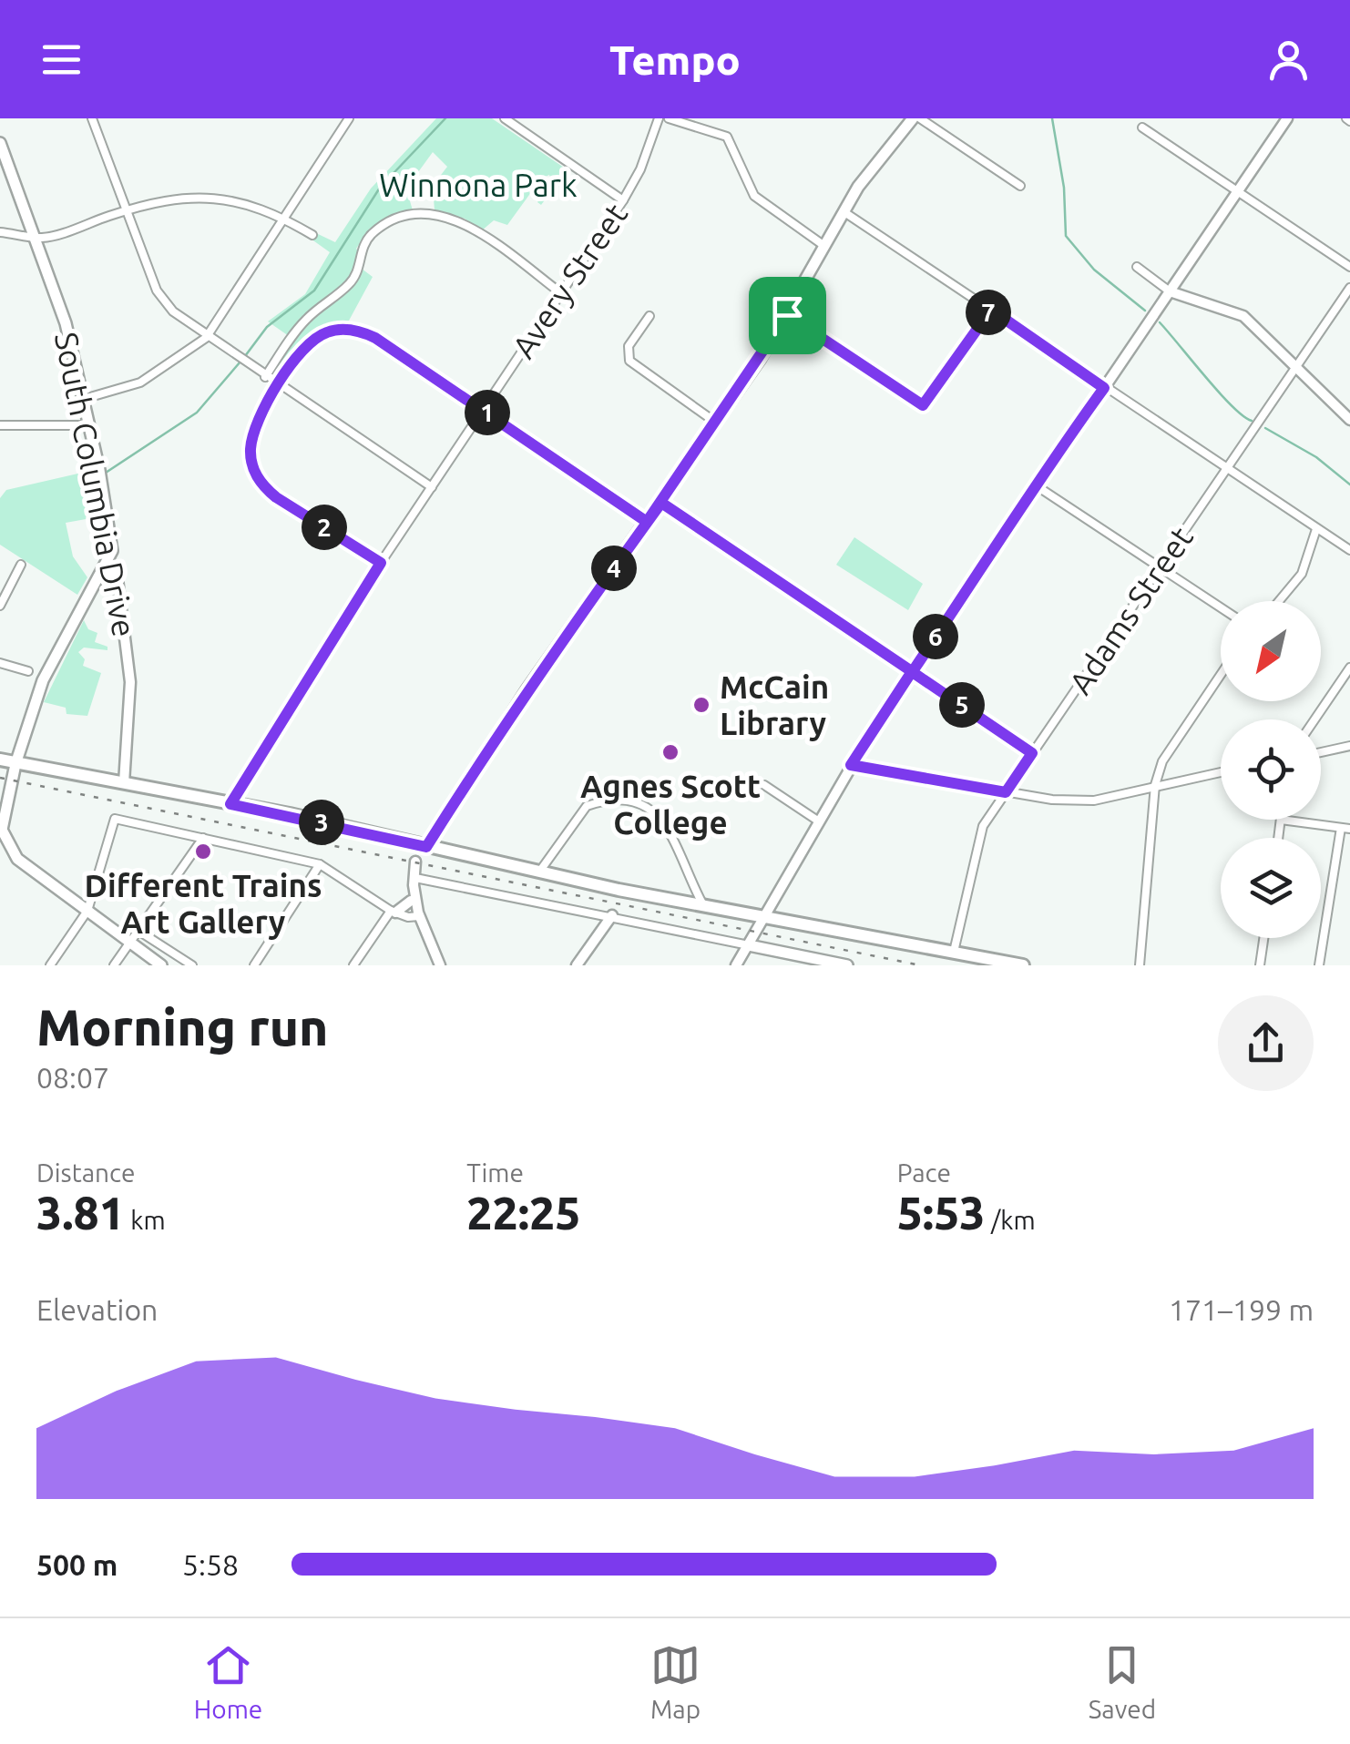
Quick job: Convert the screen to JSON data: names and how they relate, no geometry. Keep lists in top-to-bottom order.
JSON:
{
  "streets": {
    "main road": ["South Columbia Drive"],
    "street": ["Avery Street", "Adams Street"]
  },
  "parks": ["Winnona Park"],
  "places": ["McCain Library", "Agnes Scott College", "Different Trains Art Gallery"],
  "north": "bottom left",
  "page": {
    "header": "Tempo",
    "pins": [
      "7",
      "1",
      "2",
      "4",
      "6",
      "5",
      "3"
    ],
    "heading": ["Morning run", "08:07"],
    "stats": [
      ["Distance", "3.81 km"],
      ["Time", "22:25"],
      ["Pace", "5:53 /km"]
    ],
    "chart": ["Elevation", "171–199 m"],
    "list": [
      {
        "name": "500 m",
        "note": "5:58"
      }
    ],
    "tabs": ["Home", "Map", "Saved"]
  }
}
